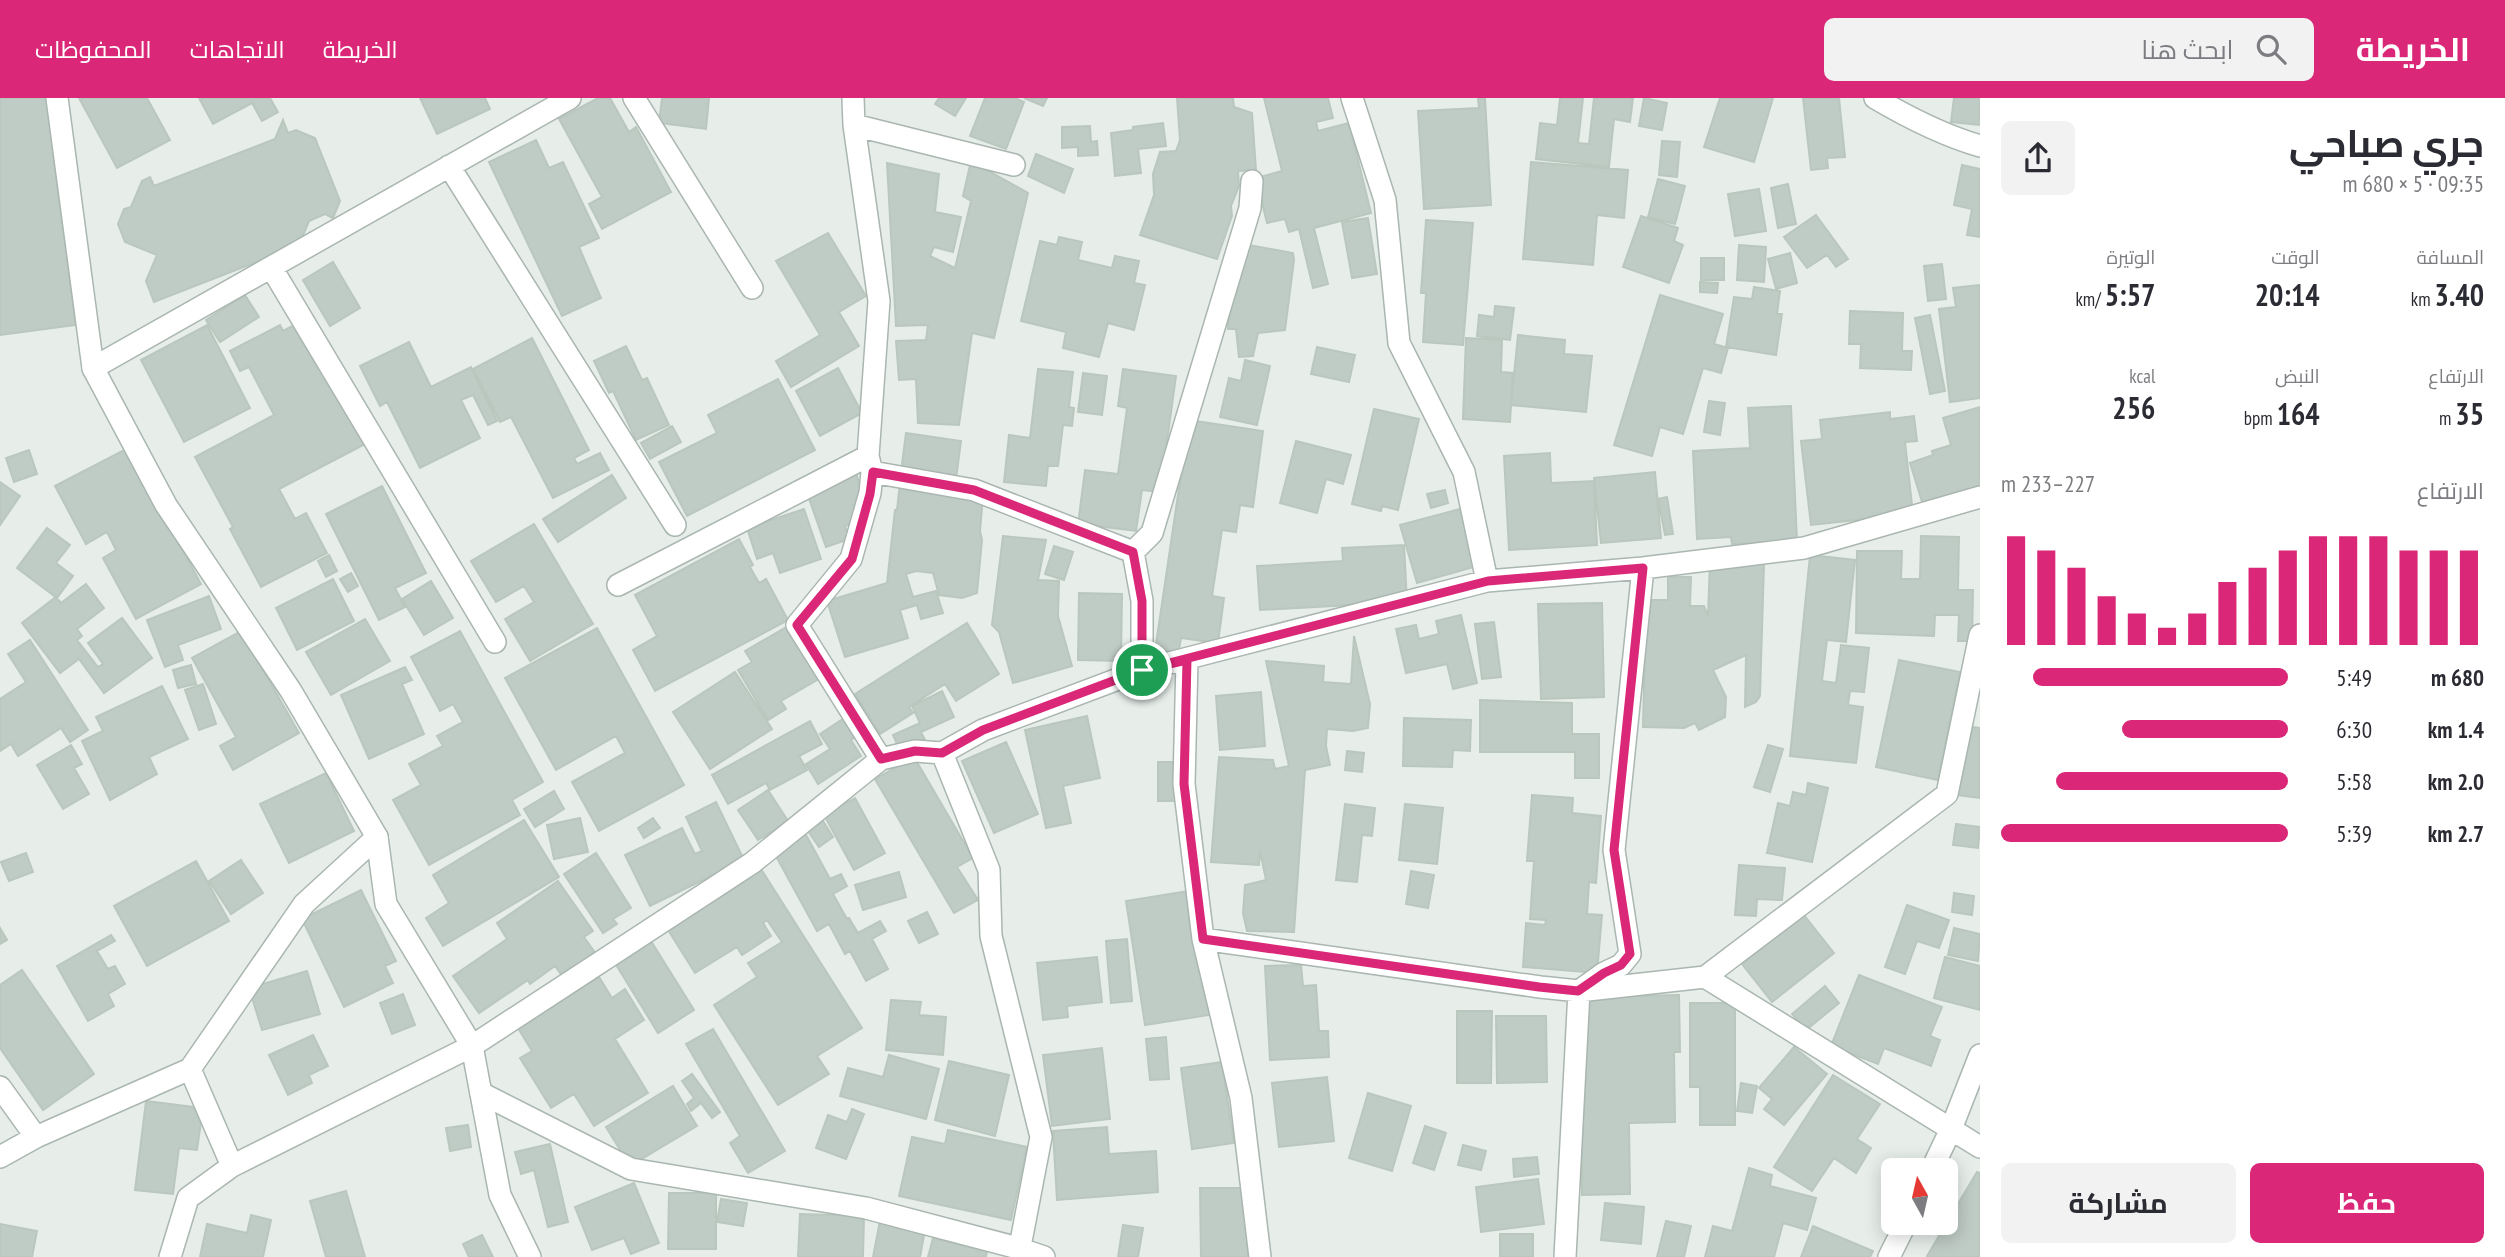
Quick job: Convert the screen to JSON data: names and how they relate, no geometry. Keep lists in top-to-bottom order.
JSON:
{
  "north": "top",
  "page": {
    "header": "الخريطة",
    "search": "ابحث هنا",
    "nav": ["الخريطة", "الاتجاهات", "المحفوظات"],
    "heading": ["جري صباحي", "09:35 · 5 × 680 m"],
    "stats": [
      ["المسافة", "3.40 km"],
      ["الوقت", "20:14"],
      ["الوتيرة", "5:57 /km"],
      ["الارتفاع", "35 m"],
      ["النبض", "164 bpm"],
      ["kcal", "256"]
    ],
    "chart": ["الارتفاع", "227–233 m"],
    "list": [
      {
        "name": "680 m",
        "note": "5:49"
      },
      {
        "name": "1.4 km",
        "note": "6:30"
      },
      {
        "name": "2.0 km",
        "note": "5:58"
      },
      {
        "name": "2.7 km",
        "note": "5:39"
      }
    ],
    "buttons": ["حفظ", "مشاركة"]
  }
}
